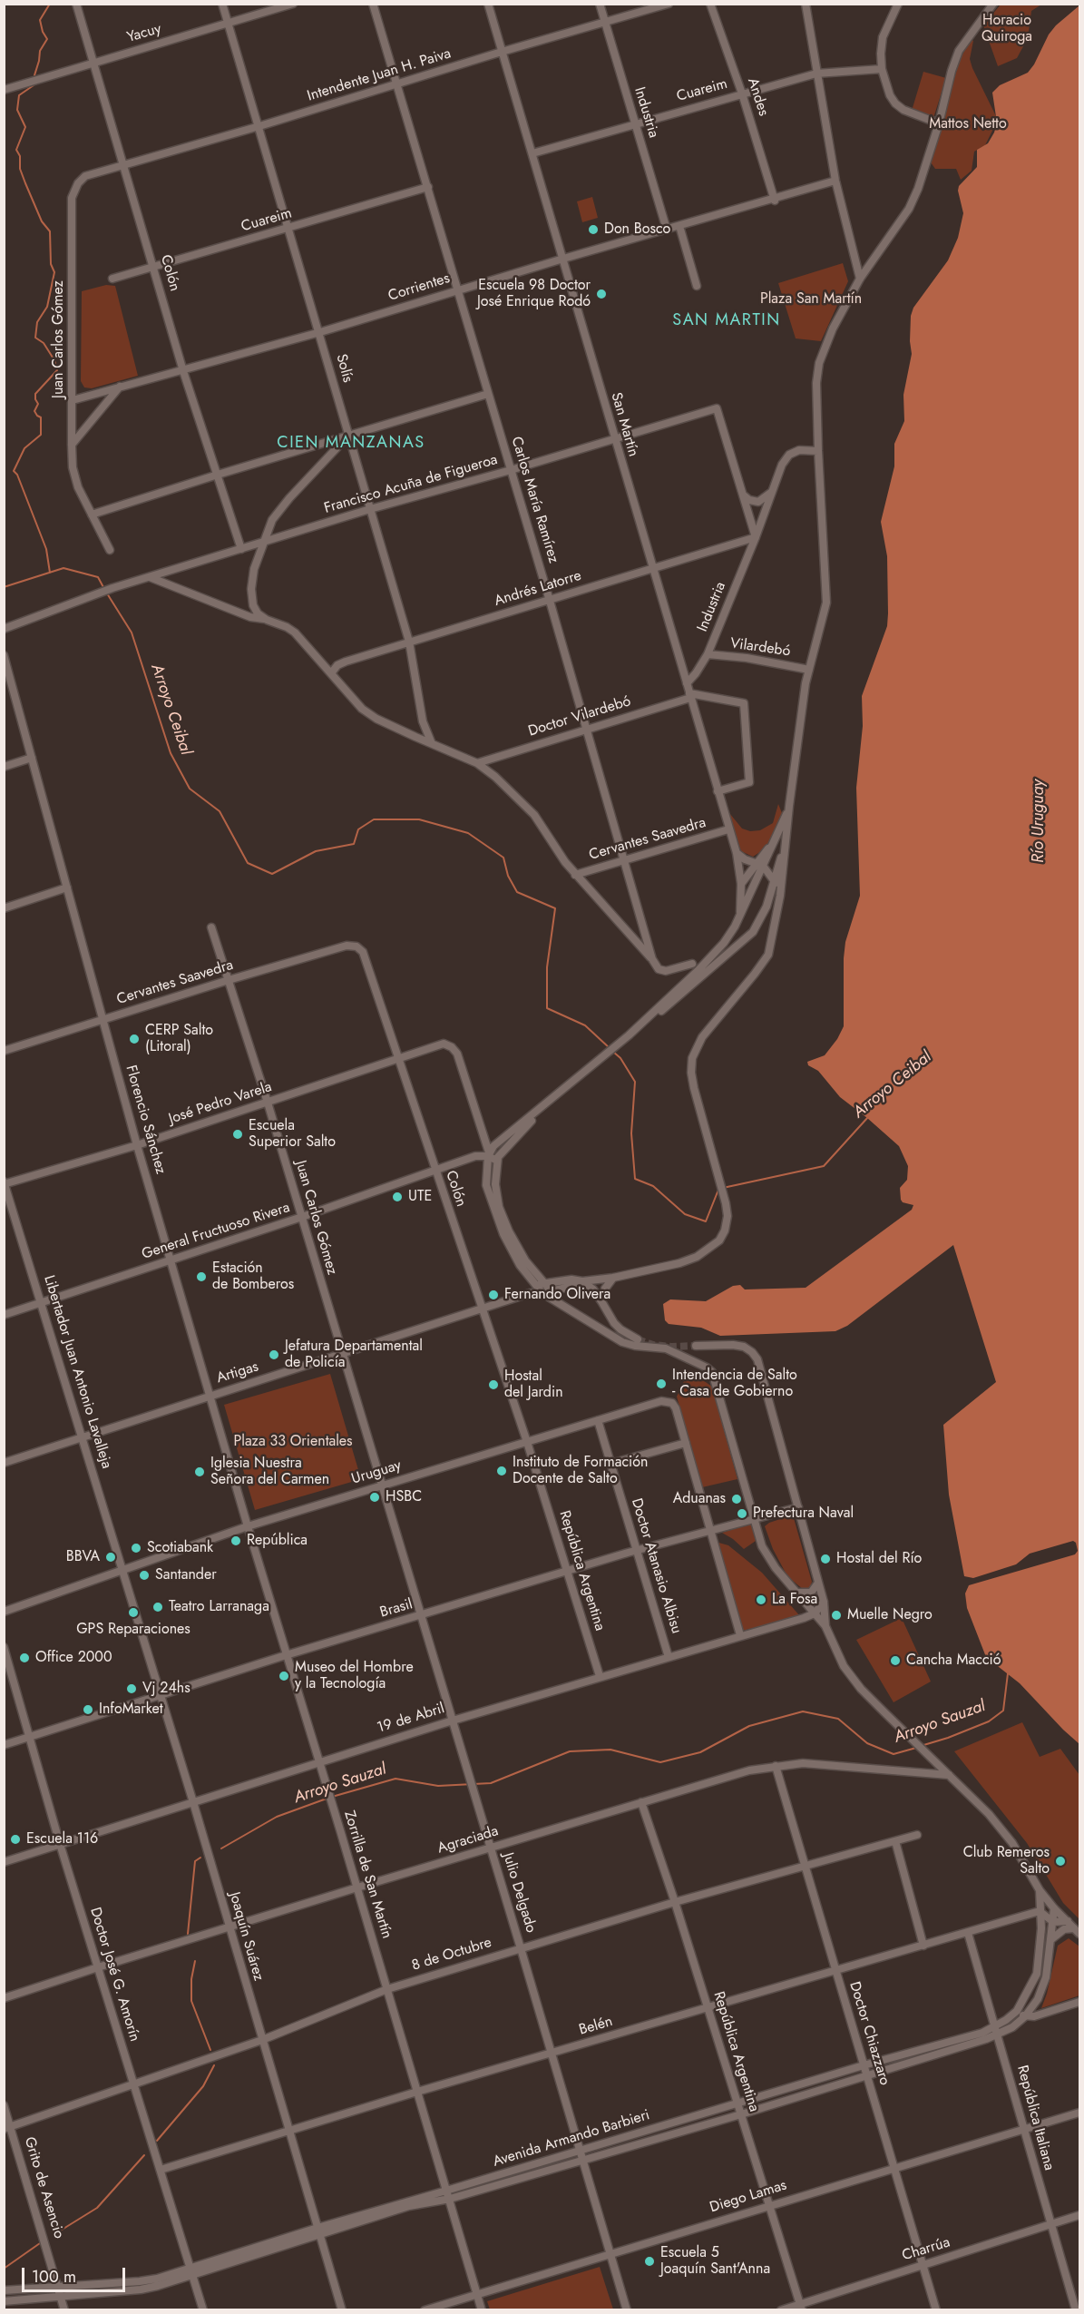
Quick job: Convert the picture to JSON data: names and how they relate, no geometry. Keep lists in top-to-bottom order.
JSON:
{
  "streets": {
    "street": [
      "Yacuy",
      "Intendente Juan H. Paiva",
      "Cuareim",
      "Andes",
      "Industria",
      "Colón",
      "Corrientes",
      "Juan Carlos Gómez",
      "Solís",
      "San Martín",
      "Francisco Acuña de Figueroa",
      "Carlos María Ramírez",
      "Andrés Latorre",
      "Vilardebó",
      "Doctor Vilardebó",
      "Cervantes Saavedra",
      "José Pedro Varela",
      "Florencio Sánchez",
      "General Fructuoso Rivera",
      "Libertador Juan Antonio Lavalleja",
      "Artigas",
      "Uruguay",
      "Doctor Atanasio Albisu",
      "República Argentina",
      "Brasil",
      "19 de Abril",
      "Agraciada",
      "Zorrilla de San Martín",
      "Julio Delgado",
      "Joaquín Suárez",
      "8 de Octubre",
      "Doctor José G. Amorín",
      "Belén",
      "Doctor Chiazzaro",
      "República Italiana",
      "Avenida Armando Barbieri",
      "Grito de Asencio",
      "Diego Lamas",
      "Charrúa"
    ]
  },
  "crossings": [
    ["Yacuy", "Colón"],
    ["Yacuy", "Solís"],
    ["Intendente Juan H. Paiva", "Industria"],
    ["Intendente Juan H. Paiva", "Colón"],
    ["Intendente Juan H. Paiva", "Juan Carlos Gómez"],
    ["Intendente Juan H. Paiva", "Solís"],
    ["Intendente Juan H. Paiva", "San Martín"],
    ["Intendente Juan H. Paiva", "Carlos María Ramírez"],
    ["Cuareim", "Andes"],
    ["Cuareim", "Industria"],
    ["Cuareim", "Colón"],
    ["Cuareim", "Solís"],
    ["Cuareim", "San Martín"],
    ["Cuareim", "Carlos María Ramírez"],
    ["Andes", "Corrientes"],
    ["Industria", "Corrientes"],
    ["Industria", "San Martín"],
    ["Industria", "Andrés Latorre"],
    ["Industria", "Vilardebó"],
    ["Colón", "Corrientes"],
    ["Colón", "Francisco Acuña de Figueroa"],
    ["Colón", "Cervantes Saavedra"],
    ["Colón", "José Pedro Varela"],
    ["Colón", "General Fructuoso Rivera"],
    ["Colón", "Artigas"],
    ["Colón", "Uruguay"],
    ["Colón", "República Argentina"],
    ["Corrientes", "Juan Carlos Gómez"],
    ["Corrientes", "Solís"],
    ["Corrientes", "San Martín"],
    ["Corrientes", "Carlos María Ramírez"],
    ["Juan Carlos Gómez", "Cervantes Saavedra"],
    ["Juan Carlos Gómez", "José Pedro Varela"],
    ["Juan Carlos Gómez", "General Fructuoso Rivera"],
    ["Juan Carlos Gómez", "Artigas"],
    ["Juan Carlos Gómez", "Uruguay"],
    ["Juan Carlos Gómez", "Julio Delgado"],
    ["Solís", "Francisco Acuña de Figueroa"],
    ["Solís", "Andrés Latorre"],
    ["San Martín", "Francisco Acuña de Figueroa"],
    ["San Martín", "Andrés Latorre"],
    ["San Martín", "Doctor Vilardebó"],
    ["San Martín", "Cervantes Saavedra"],
    ["Francisco Acuña de Figueroa", "Carlos María Ramírez"],
    ["Carlos María Ramírez", "Andrés Latorre"],
    ["Carlos María Ramírez", "Doctor Vilardebó"],
    ["Carlos María Ramírez", "Cervantes Saavedra"],
    ["Cervantes Saavedra", "Florencio Sánchez"],
    ["José Pedro Varela", "Florencio Sánchez"],
    ["José Pedro Varela", "General Fructuoso Rivera"],
    ["José Pedro Varela", "Libertador Juan Antonio Lavalleja"],
    ["Florencio Sánchez", "General Fructuoso Rivera"],
    ["Florencio Sánchez", "Artigas"],
    ["Florencio Sánchez", "Uruguay"],
    ["Florencio Sánchez", "Zorrilla de San Martín"],
    ["General Fructuoso Rivera", "Libertador Juan Antonio Lavalleja"],
    ["Libertador Juan Antonio Lavalleja", "Artigas"],
    ["Libertador Juan Antonio Lavalleja", "Uruguay"],
    ["Libertador Juan Antonio Lavalleja", "Joaquín Suárez"],
    ["Uruguay", "Doctor Atanasio Albisu"],
    ["Uruguay", "República Argentina"],
    ["Uruguay", "Zorrilla de San Martín"],
    ["Uruguay", "Julio Delgado"],
    ["Uruguay", "Joaquín Suárez"],
    ["Doctor Atanasio Albisu", "Brasil"],
    ["Doctor Atanasio Albisu", "19 de Abril"],
    ["República Argentina", "Brasil"],
    ["República Argentina", "19 de Abril"],
    ["República Argentina", "Agraciada"],
    ["República Argentina", "8 de Octubre"],
    ["República Argentina", "Belén"],
    ["República Argentina", "Avenida Armando Barbieri"],
    ["República Argentina", "Diego Lamas"],
    ["República Argentina", "Charrúa"],
    ["Brasil", "Zorrilla de San Martín"],
    ["Brasil", "Julio Delgado"],
    ["Brasil", "Joaquín Suárez"],
    ["Brasil", "Doctor José G. Amorín"],
    ["19 de Abril", "Zorrilla de San Martín"],
    ["19 de Abril", "Julio Delgado"],
    ["19 de Abril", "Joaquín Suárez"],
    ["19 de Abril", "Doctor José G. Amorín"],
    ["Agraciada", "Zorrilla de San Martín"],
    ["Agraciada", "Julio Delgado"],
    ["Agraciada", "Joaquín Suárez"],
    ["Agraciada", "Doctor José G. Amorín"],
    ["Agraciada", "Doctor Chiazzaro"],
    ["Zorrilla de San Martín", "8 de Octubre"],
    ["Zorrilla de San Martín", "Belén"],
    ["Zorrilla de San Martín", "Avenida Armando Barbieri"],
    ["Zorrilla de San Martín", "Diego Lamas"],
    ["Julio Delgado", "8 de Octubre"],
    ["Julio Delgado", "Belén"],
    ["Julio Delgado", "Avenida Armando Barbieri"],
    ["Julio Delgado", "Diego Lamas"],
    ["Joaquín Suárez", "8 de Octubre"],
    ["Joaquín Suárez", "Belén"],
    ["Joaquín Suárez", "Avenida Armando Barbieri"],
    ["8 de Octubre", "Doctor José G. Amorín"],
    ["8 de Octubre", "Doctor Chiazzaro"],
    ["8 de Octubre", "Grito de Asencio"],
    ["Doctor José G. Amorín", "Belén"],
    ["Doctor José G. Amorín", "Avenida Armando Barbieri"],
    ["Belén", "Doctor Chiazzaro"],
    ["Belén", "República Italiana"],
    ["Belén", "Avenida Armando Barbieri"],
    ["Doctor Chiazzaro", "Avenida Armando Barbieri"],
    ["Doctor Chiazzaro", "Diego Lamas"],
    ["Doctor Chiazzaro", "Charrúa"],
    ["República Italiana", "Avenida Armando Barbieri"],
    ["República Italiana", "Diego Lamas"],
    ["República Italiana", "Charrúa"],
    ["Avenida Armando Barbieri", "Grito de Asencio"]
  ],
  "districts": ["SAN MARTIN", "CIEN MANZANAS"],
  "water": ["Arroyo Ceibal", "Río Uruguay", "Arroyo Sauzal"],
  "parks": [
    "Horacio Quiroga",
    "Mattos Netto",
    "Plaza San Martín",
    "Plaza 33 Orientales"
  ],
  "places": [
    "Don Bosco",
    "Escuela 98 Doctor José Enrique Rodó",
    "CERP Salto (Litoral)",
    "Escuela Superior Salto",
    "UTE",
    "Estación de Bomberos",
    "Fernando Olivera",
    "Jefatura Departamental de Policía",
    "Intendencia de Salto - Casa de Gobierno",
    "Hostal del Jardin",
    "Instituto de Formación Docente de Salto",
    "Iglesia Nuestra Señora del Carmen",
    "HSBC",
    "Aduanas",
    "Prefectura Naval",
    "República",
    "Scotiabank",
    "BBVA",
    "Hostal del Río",
    "Santander",
    "La Fosa",
    "Teatro Larranaga",
    "GPS Reparaciones",
    "Muelle Negro",
    "Office 2000",
    "Cancha Macció",
    "Museo del Hombre y la Tecnología",
    "Vj 24hs",
    "InfoMarket",
    "Escuela 116",
    "Club Remeros Salto",
    "Escuela 5 Joaquín Sant'Anna"
  ],
  "scale_bar": "100 m"
}
